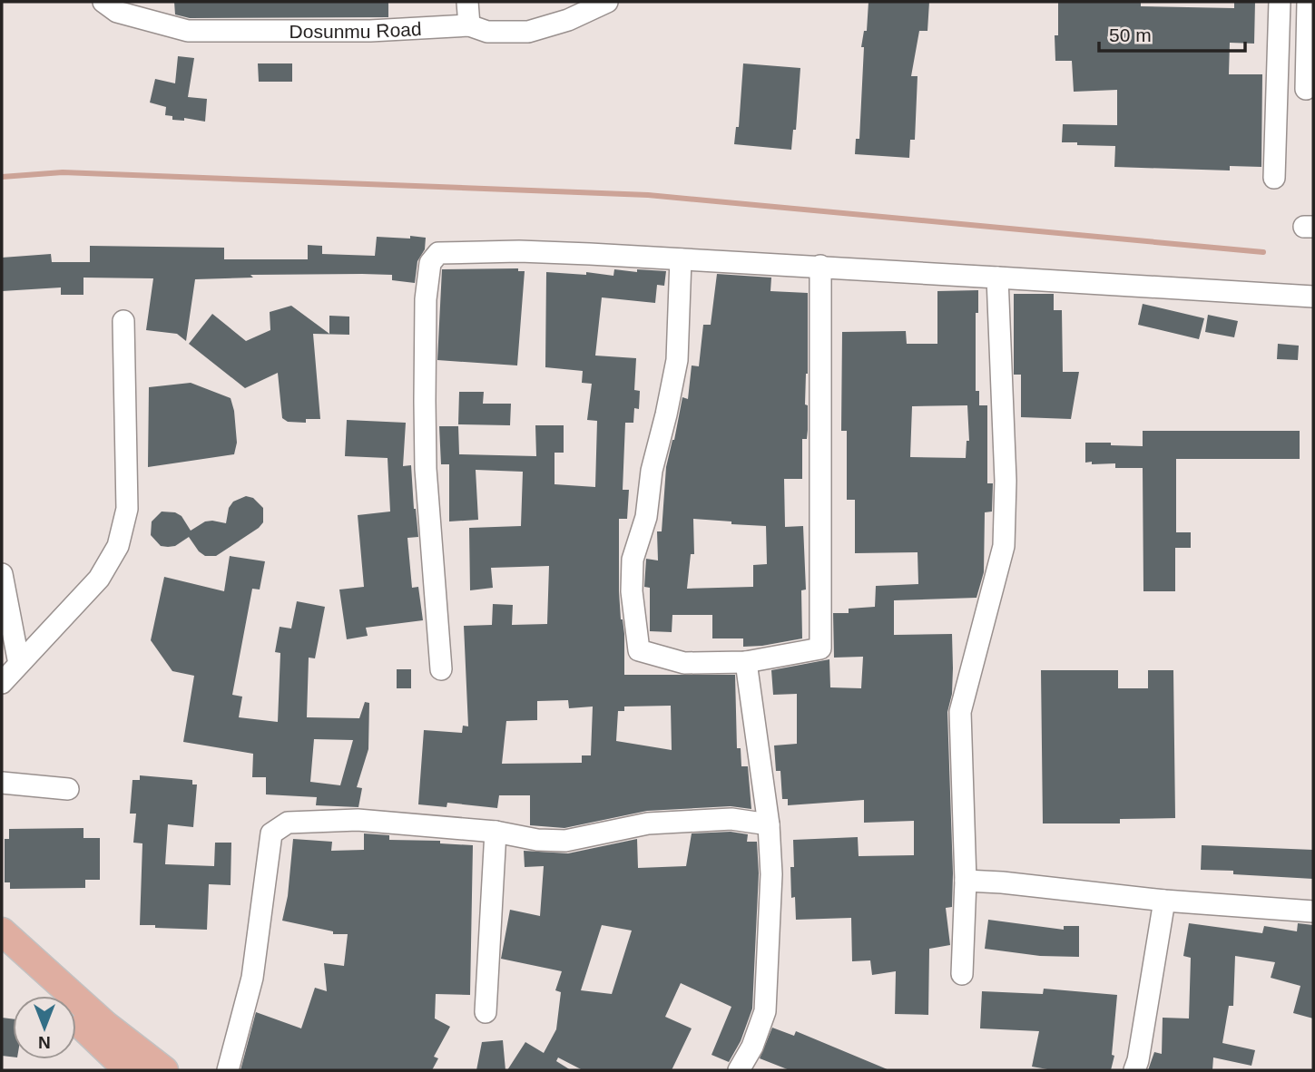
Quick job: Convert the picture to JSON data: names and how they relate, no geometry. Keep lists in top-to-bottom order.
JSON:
{
  "streets": {
    "street": ["Dosunmu Road"]
  },
  "scale_bar": "50 m",
  "north": "bottom"
}
